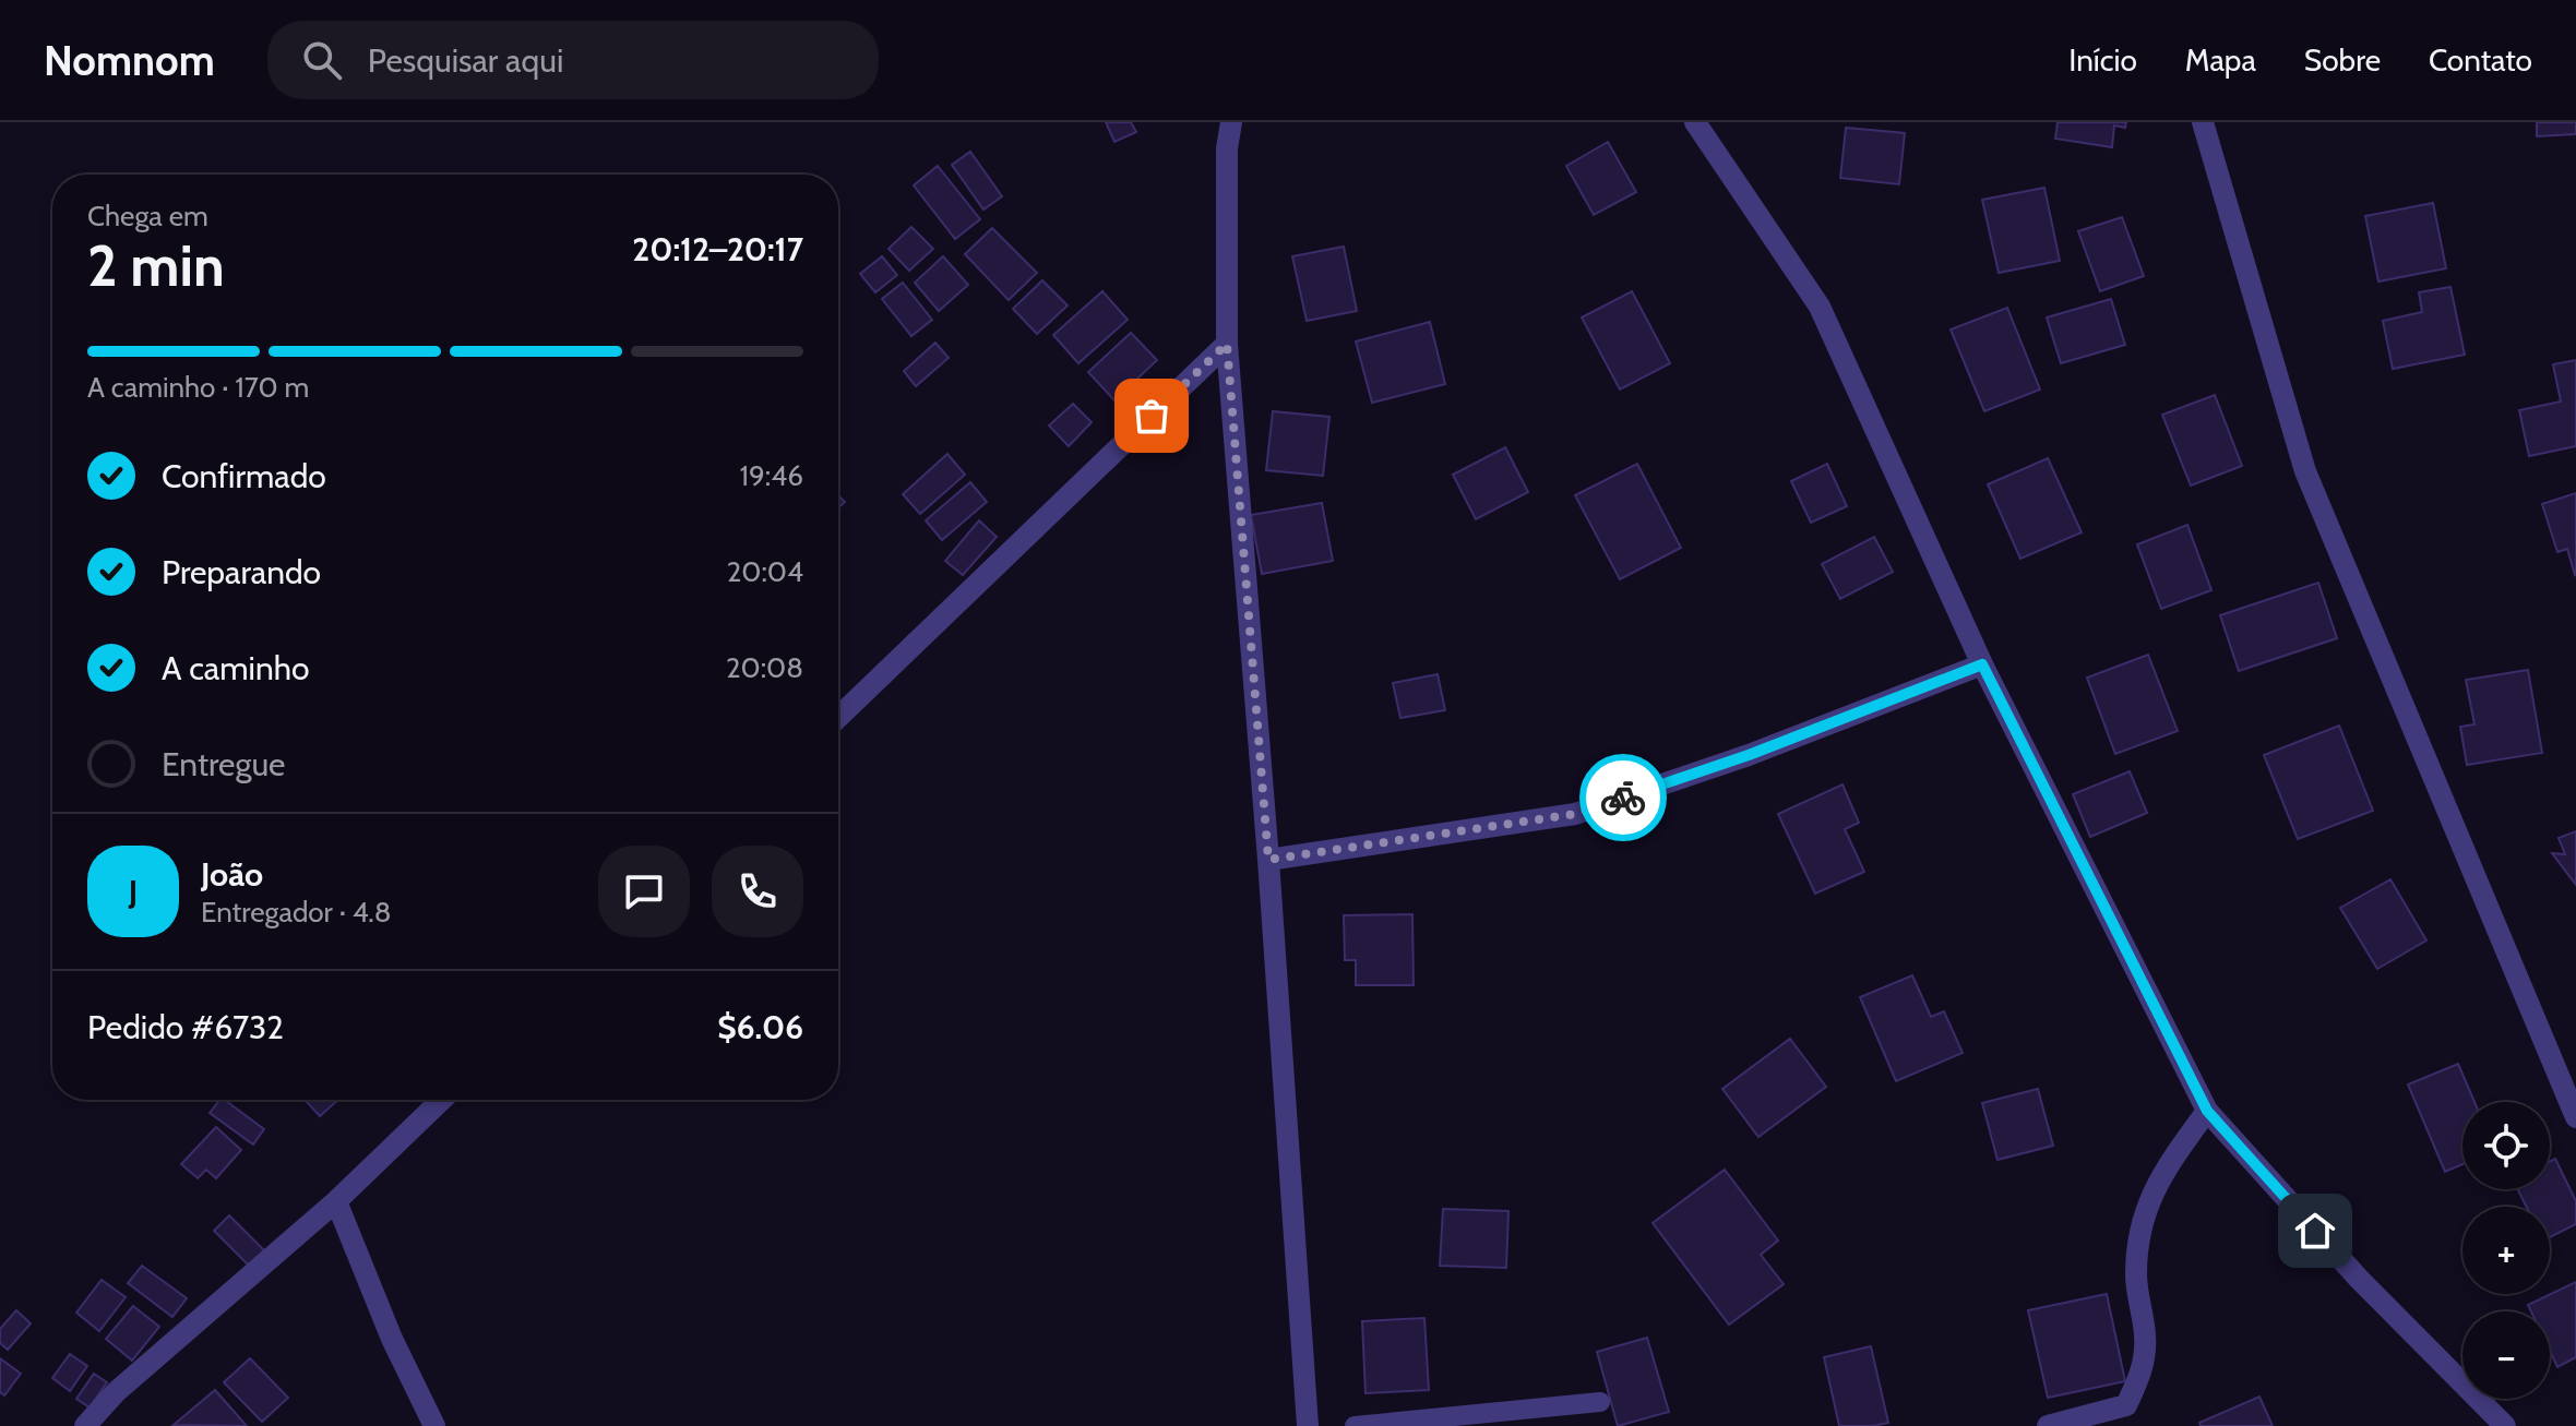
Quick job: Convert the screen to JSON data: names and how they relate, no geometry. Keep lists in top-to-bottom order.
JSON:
{
  "page": {
    "header": "Nomnom",
    "search": "Pesquisar aqui",
    "nav": [
      "Início",
      "Mapa",
      "Sobre",
      "Contato"
    ],
    "heading": ["2 min", "Chega em", "20:12–20:17"],
    "panel": [
      "João",
      "Entregador · 4.8",
      "Pedido #6732",
      "$6.06"
    ],
    "bar": "A caminho · 170 m",
    "list": [
      ["Confirmado", "19:46"],
      ["Preparando", "20:04"],
      ["A caminho", "20:08"],
      "Entregue"
    ],
    "round": "J",
    "map_buttons": ["+", "−"]
  }
}
